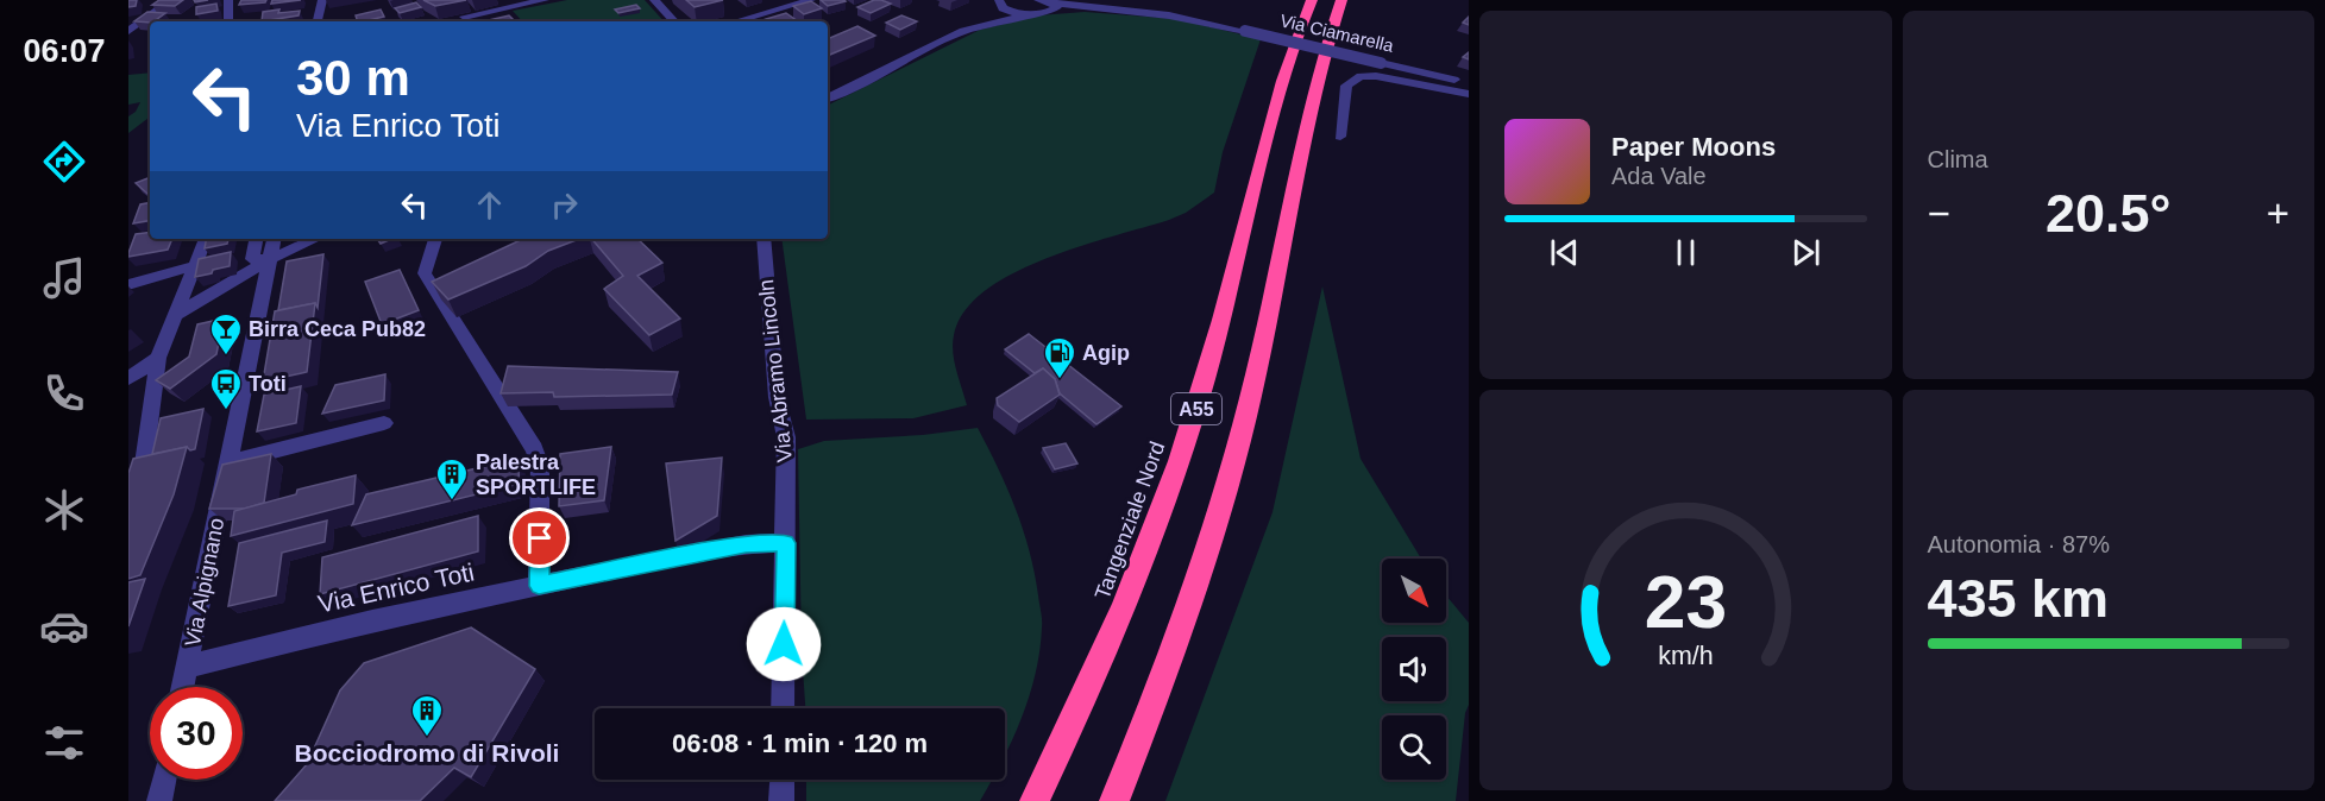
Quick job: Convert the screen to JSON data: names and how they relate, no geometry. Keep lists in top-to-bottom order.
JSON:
{
  "streets": {
    "highway": ["A55", "Tangenziale Nord"],
    "street": [
      "Via Ciamarella",
      "Via Abramo Lincoln",
      "Via Alpignano",
      "Via Enrico Toti"
    ]
  },
  "crossings": [
    ["Via Abramo Lincoln", "Via Enrico Toti"],
    ["Via Alpignano", "Via Enrico Toti"]
  ],
  "places": {
    "bar": ["Birra Ceca Pub82"],
    "fuel station": ["Agip"],
    "bus stop": ["Toti"],
    "building": ["Palestra SPORTLIFE", "Bocciodromo di Rivoli"]
  },
  "north": "bottom right",
  "page": {
    "tabs": "06:07",
    "tile": [
      "Clima",
      ["Autonomia · 87%", "435 km"]
    ],
    "turn": ["30 m", "Via Enrico Toti"],
    "song": ["Paper Moons", "Ada Vale"],
    "heat": ["−", "20.5°", "+"],
    "limit": "30",
    "trip": "06:08 · 1 min · 120 m",
    "gauge": ["23", "km/h"]
  }
}
